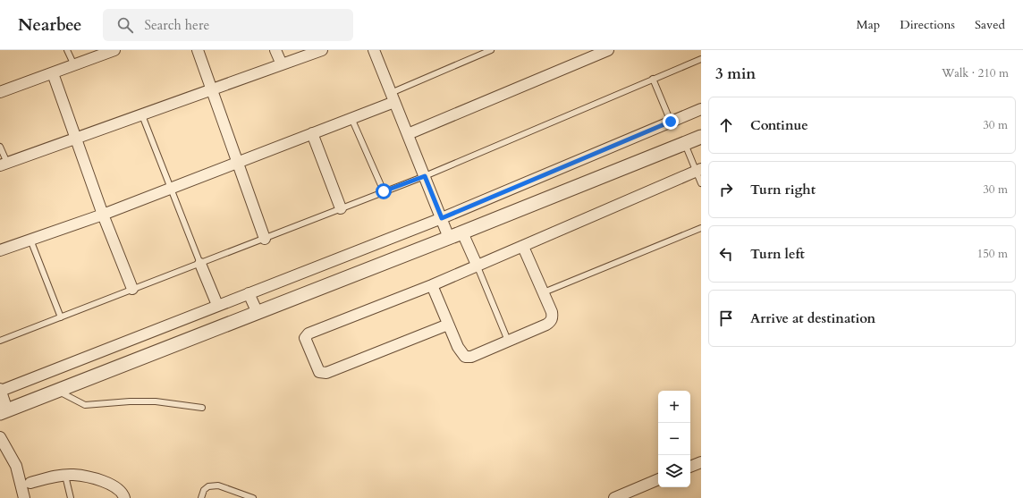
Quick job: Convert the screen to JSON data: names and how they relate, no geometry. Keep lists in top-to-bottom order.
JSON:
{
  "page": {
    "header": "Nearbee",
    "search": "Search here",
    "nav": ["Map", "Directions", "Saved"],
    "heading": ["3 min", "Walk · 210 m"],
    "list": [
      ["Continue", "30 m"],
      ["Turn right", "30 m"],
      ["Turn left", "150 m"],
      "Arrive at destination"
    ],
    "map_buttons": ["+", "−"]
  }
}
